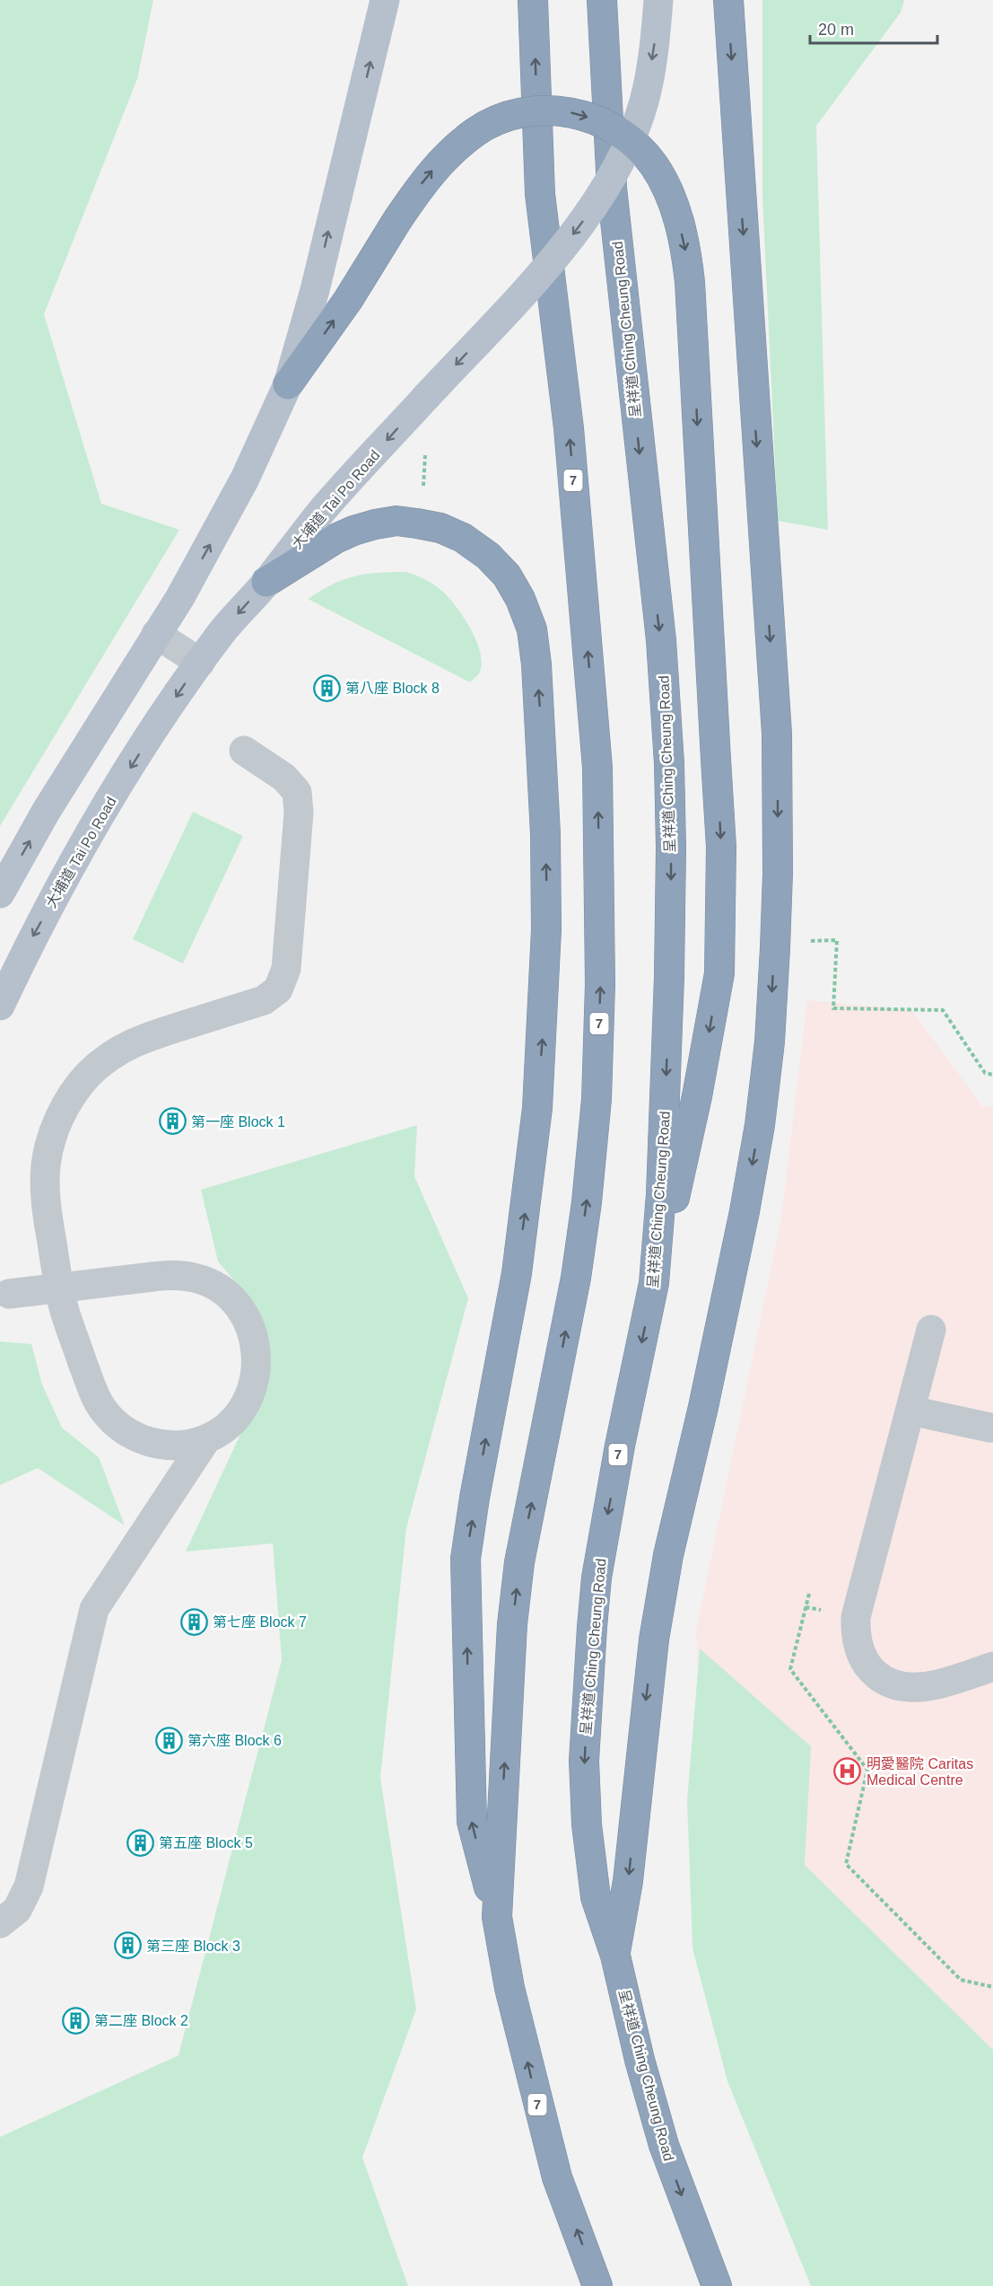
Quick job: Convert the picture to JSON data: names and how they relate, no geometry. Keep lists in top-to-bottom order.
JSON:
{
  "streets": {
    "highway": ["呈祥道 Ching Cheung Road", "7"],
    "main road": ["大埔道 Tai Po Road"]
  },
  "places": {
    "building": [
      "第八座 Block 8",
      "第一座 Block 1",
      "第七座 Block 7",
      "第六座 Block 6",
      "第五座 Block 5",
      "第三座 Block 3",
      "第二座 Block 2"
    ],
    "hospital": ["明愛醫院 Caritas Medical Centre"]
  },
  "scale_bar": "20 m"
}
